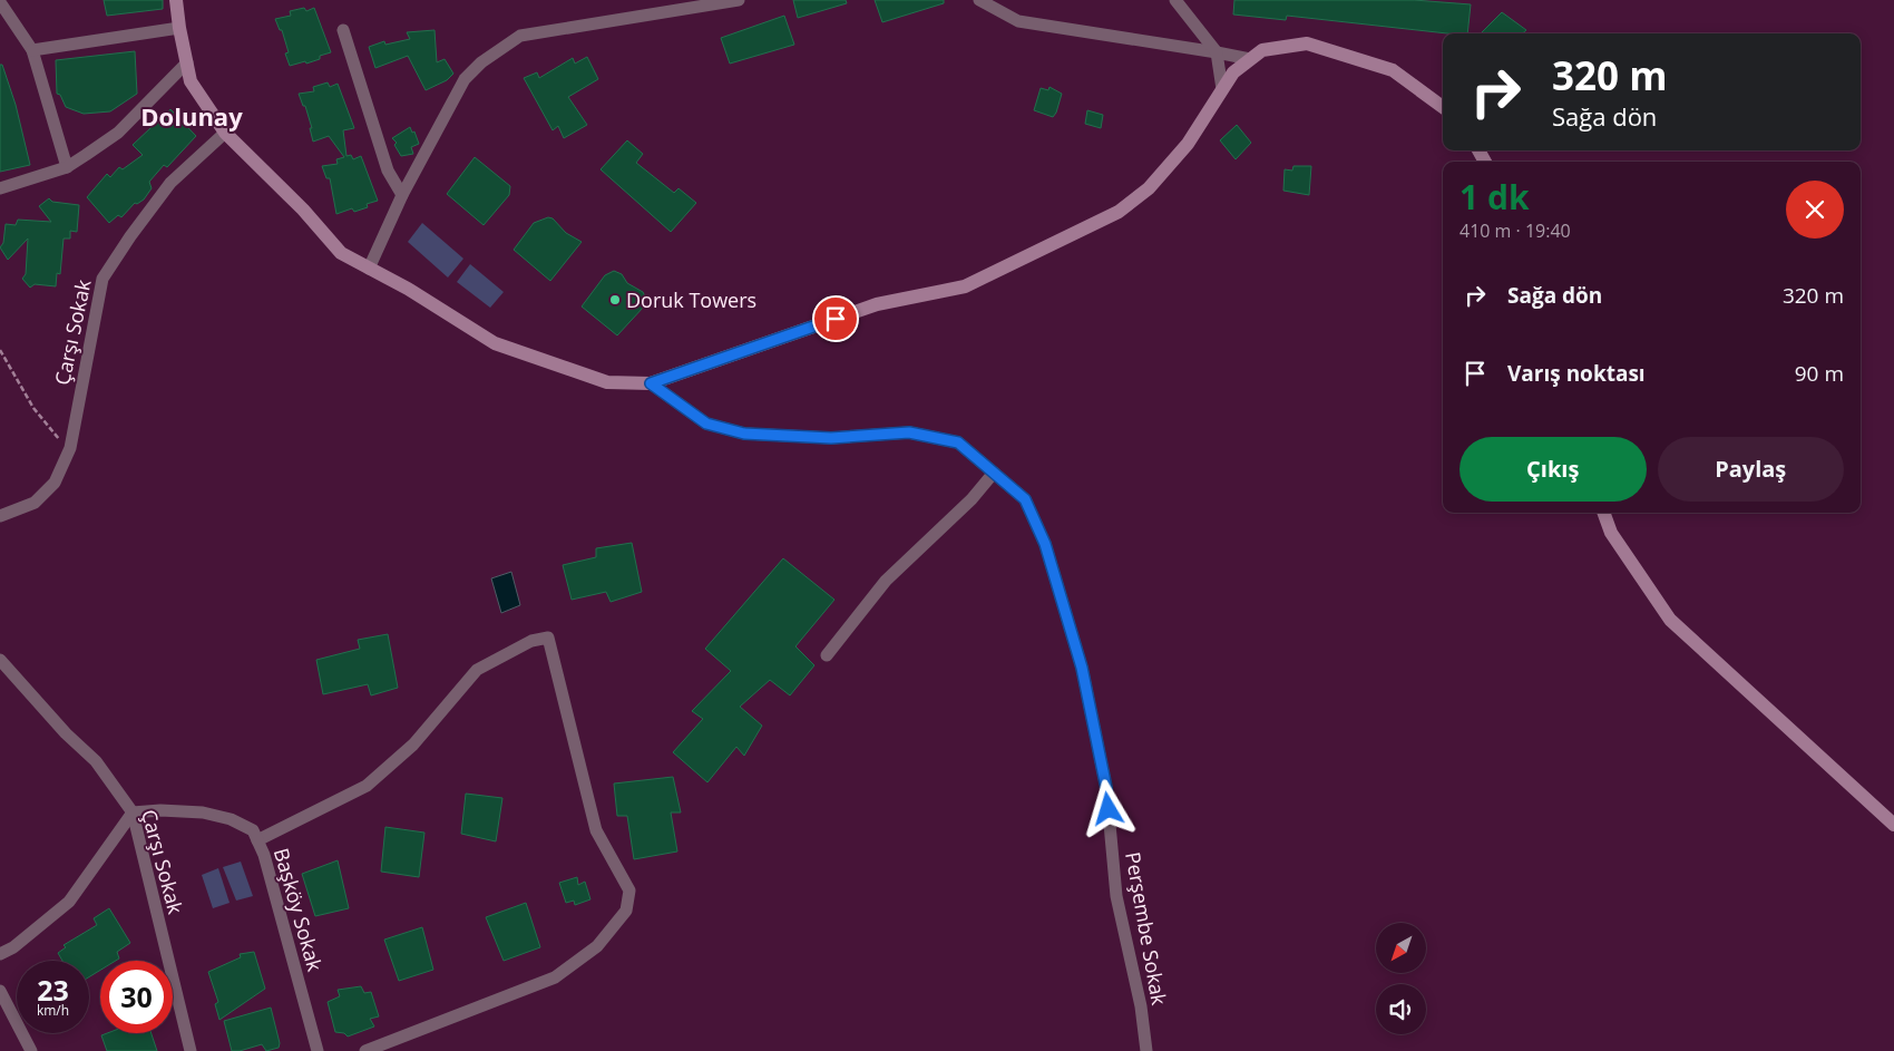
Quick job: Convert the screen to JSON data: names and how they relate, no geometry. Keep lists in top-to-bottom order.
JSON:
{
  "streets": {
    "street": ["Çarşı Sokak", "Başköy Sokak", "Perşembe Sokak"]
  },
  "crossings": [
    ["Çarşı Sokak", "Başköy Sokak"]
  ],
  "districts": ["Dolunay"],
  "places": ["Doruk Towers"],
  "north": "bottom left",
  "page": {
    "turn": ["320 m", "Sağa dön"],
    "heading": ["1 dk", "410 m · 19:40"],
    "list": [
      {
        "name": "Sağa dön",
        "value": "320 m"
      },
      {
        "name": "Varış noktası",
        "value": "90 m"
      }
    ],
    "buttons": ["Çıkış", "Paylaş"],
    "speed": "23 km/h",
    "limit": "30"
  }
}
